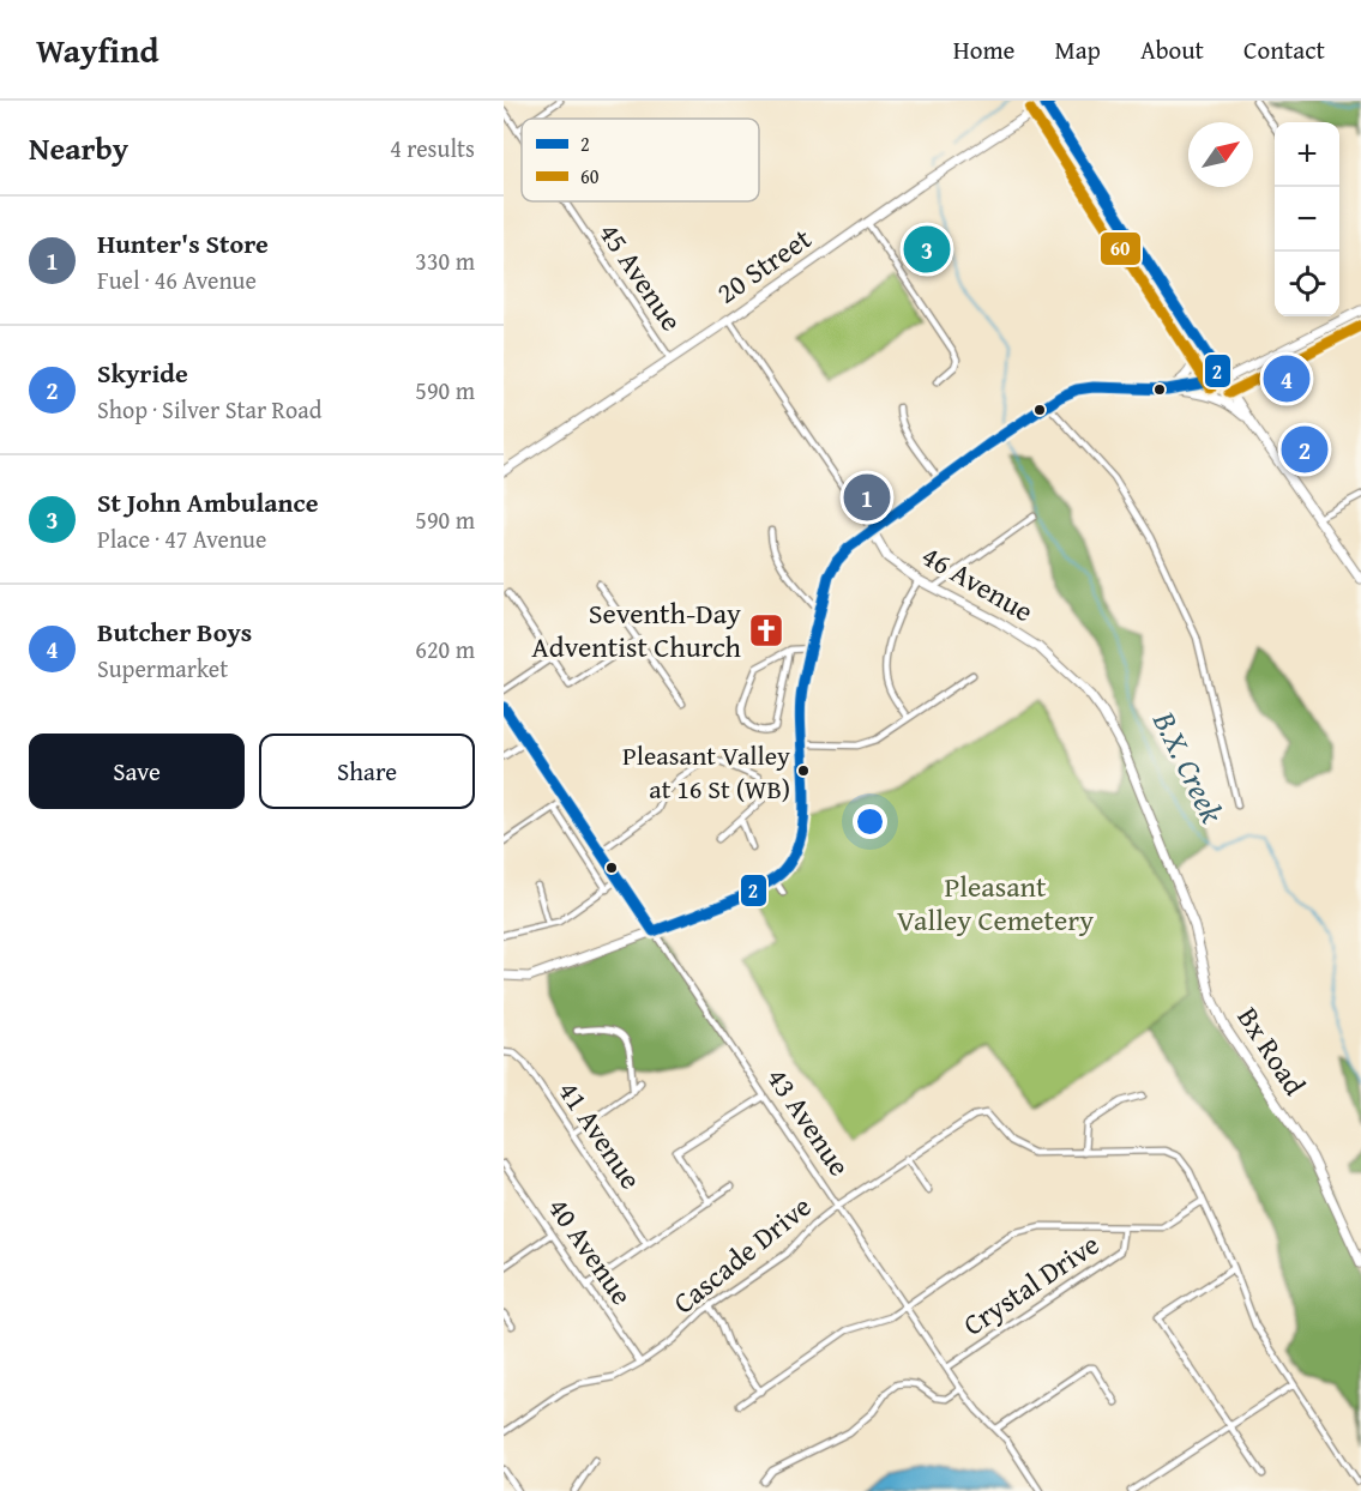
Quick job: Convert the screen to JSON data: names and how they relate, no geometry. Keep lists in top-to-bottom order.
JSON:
{
  "streets": {
    "street": [
      "20 Street",
      "45 Avenue",
      "46 Avenue",
      "Bx Road",
      "43 Avenue",
      "41 Avenue",
      "40 Avenue",
      "Cascade Drive",
      "Crystal Drive"
    ]
  },
  "crossings": [
    ["20 Street", "45 Avenue"],
    ["20 Street", "46 Avenue"],
    ["46 Avenue", "Bx Road"],
    ["43 Avenue", "Cascade Drive"],
    ["43 Avenue", "Crystal Drive"],
    ["40 Avenue", "Cascade Drive"]
  ],
  "water": ["B.X. Creek"],
  "parks": ["Pleasant Valley Cemetery"],
  "places": {
    "church": ["Seventh-Day Adventist Church"],
    "other": ["Pleasant Valley at 16 St (WB)"]
  },
  "lines": ["transit line 2", "transit line 60"],
  "legend": ["2", "60"],
  "north": "top right",
  "page": {
    "header": "Wayfind",
    "nav": [
      "Home",
      "Map",
      "About",
      "Contact"
    ],
    "heading": ["Nearby", "4 results"],
    "map_buttons": ["+", "−"],
    "list": [
      {
        "mark": "1",
        "name": "Hunter's Store",
        "note": "Fuel · 46 Avenue",
        "value": "330 m"
      },
      {
        "mark": "2",
        "name": "Skyride",
        "note": "Shop · Silver Star Road",
        "value": "590 m"
      },
      {
        "mark": "3",
        "name": "St John Ambulance",
        "note": "Place · 47 Avenue",
        "value": "590 m"
      },
      {
        "mark": "4",
        "name": "Butcher Boys",
        "note": "Supermarket",
        "value": "620 m"
      }
    ],
    "pins": [
      "3",
      "4",
      "2",
      "1"
    ],
    "buttons": ["Save", "Share"]
  }
}
